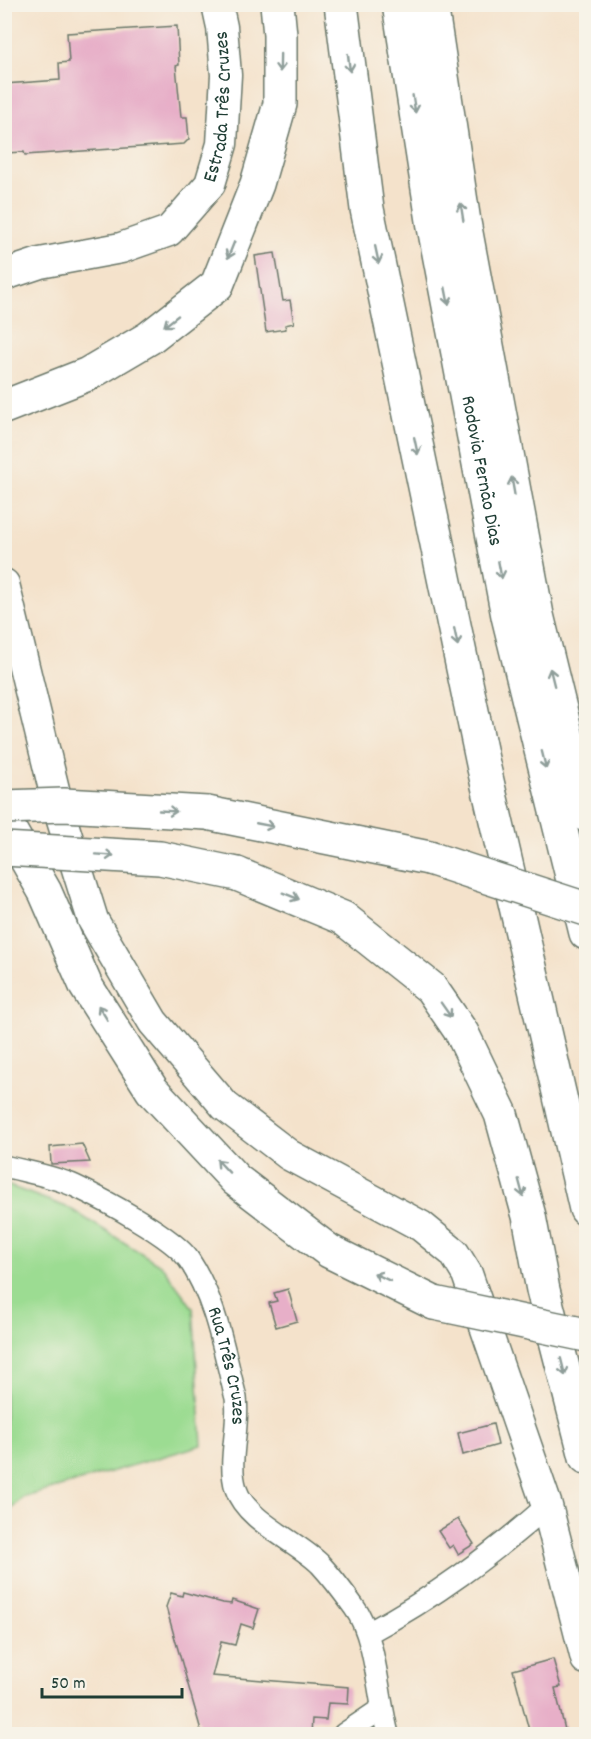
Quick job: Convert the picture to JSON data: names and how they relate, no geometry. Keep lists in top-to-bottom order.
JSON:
{
  "streets": {
    "highway": ["Rodovia Fernão Dias"],
    "street": ["Estrada Três Cruzes", "Rua Três Cruzes"]
  },
  "scale_bar": "50 m"
}
